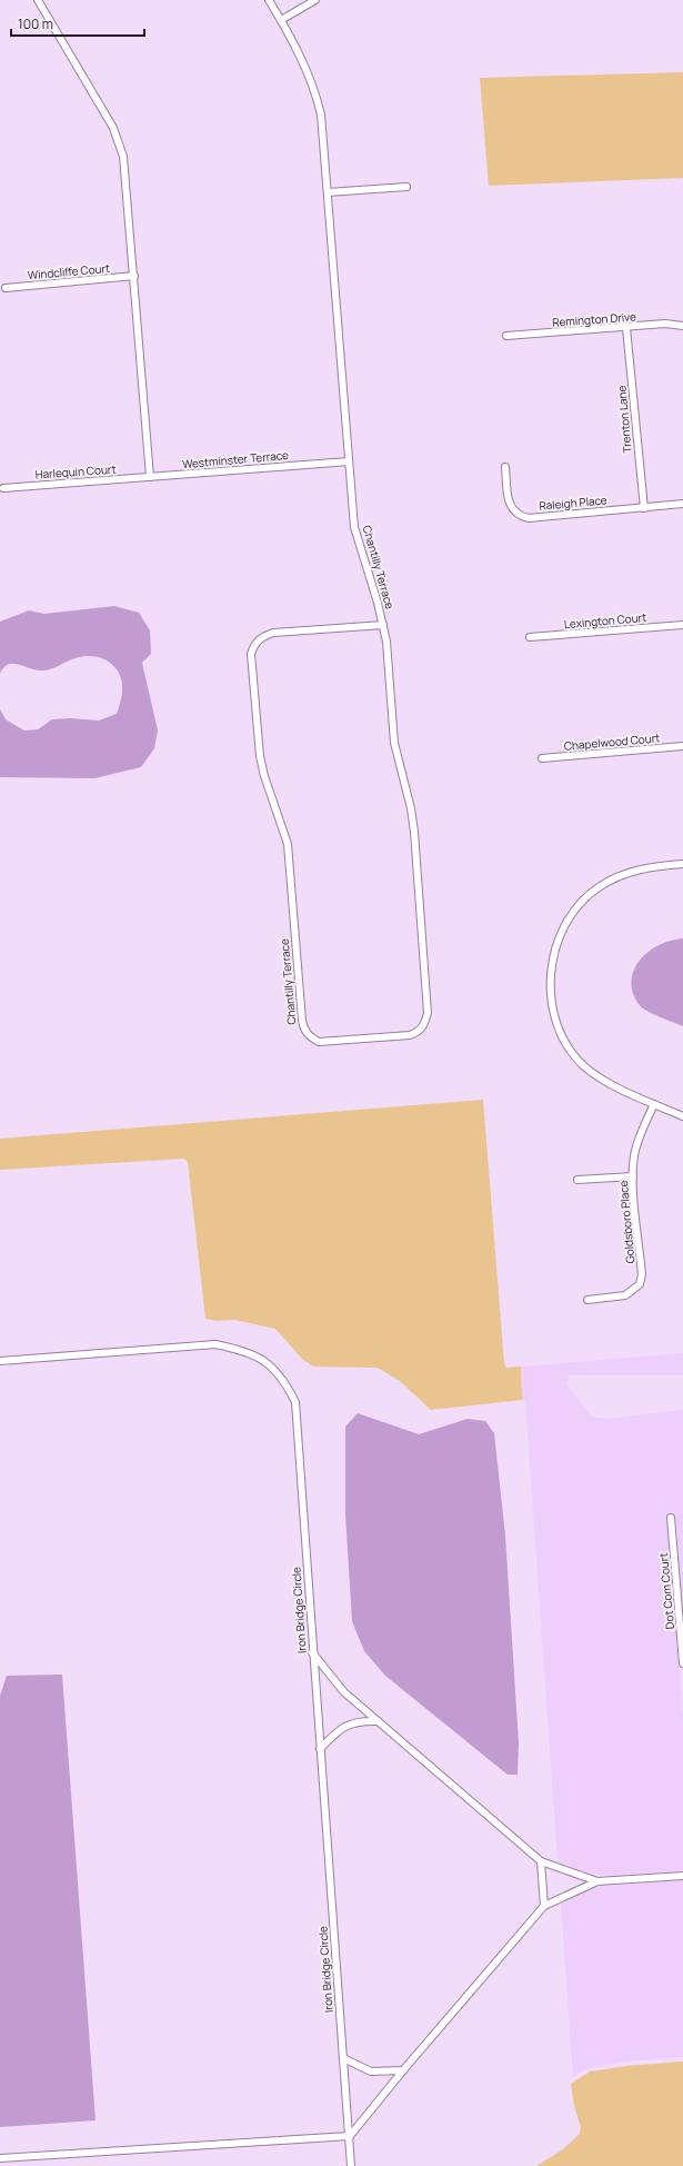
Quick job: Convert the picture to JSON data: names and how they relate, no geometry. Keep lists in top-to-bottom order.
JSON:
{
  "streets": {
    "street": [
      "Windcliffe Court",
      "Remington Drive",
      "Trenton Lane",
      "Westminster Terrace",
      "Harlequin Court",
      "Raleigh Place",
      "Chantilly Terrace",
      "Lexington Court",
      "Chapelwood Court",
      "Goldsboro Place",
      "Dot Com Court",
      "Iron Bridge Circle"
    ]
  },
  "crossings": [
    ["Remington Drive", "Trenton Lane"],
    ["Trenton Lane", "Raleigh Place"],
    ["Westminster Terrace", "Harlequin Court"],
    ["Westminster Terrace", "Chantilly Terrace"]
  ],
  "scale_bar": "100 m"
}
